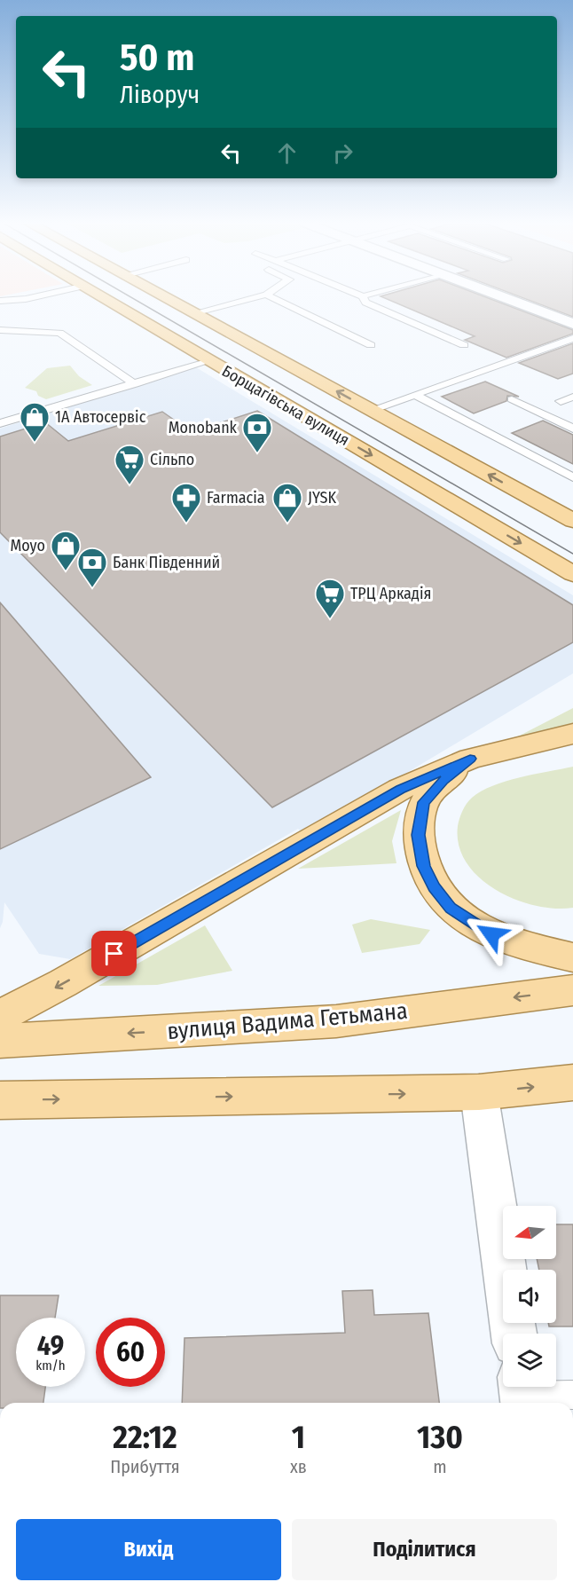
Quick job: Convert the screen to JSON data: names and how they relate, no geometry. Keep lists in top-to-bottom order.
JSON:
{
  "streets": {
    "main road": ["Борщагівська вулиця", "вулиця Вадима Гетьмана"]
  },
  "places": {
    "shop": ["1А Автосервіс", "JYSK", "Moyo"],
    "bank": ["Monobank", "Банк Південний"],
    "supermarket": ["Сільпо", "ТРЦ Аркадія"],
    "pharmacy": ["Farmacia"]
  },
  "north": "left",
  "page": {
    "turn": ["50 m", "Ліворуч"],
    "speed": "49 km/h",
    "limit": "60",
    "eta": [
      "22:12",
      "Прибуття",
      "1",
      "хв",
      "130",
      "m"
    ],
    "buttons": ["Вихід", "Поділитися"]
  }
}
